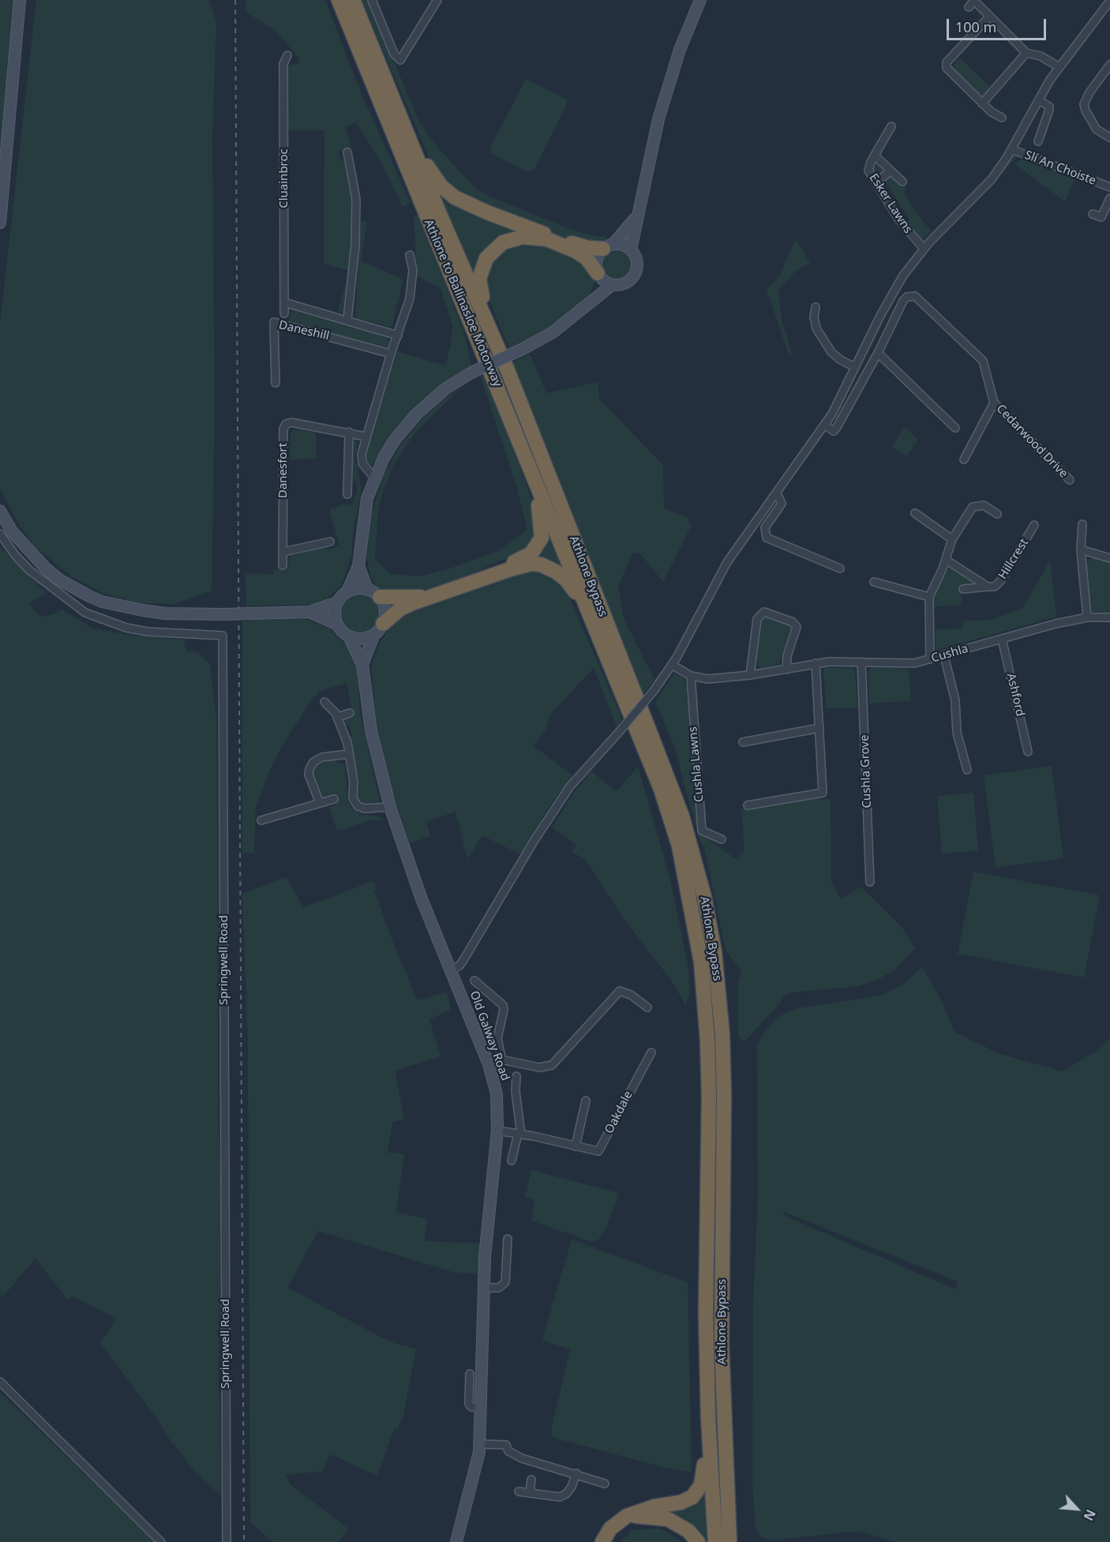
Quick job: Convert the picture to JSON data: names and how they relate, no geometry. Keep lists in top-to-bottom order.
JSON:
{
  "streets": {
    "highway": ["Athlone to Ballinasloe Motorway", "Athlone Bypass"],
    "main road": ["Old Galway Road"],
    "street": [
      "Slí An Choiste",
      "Cluainbroc",
      "Esker Lawns",
      "Daneshill",
      "Cedarwood Drive",
      "Danesfort",
      "Hillcrest",
      "Cushla",
      "Ashford",
      "Cushla Lawns",
      "Cushla Grove",
      "Springwell Road",
      "Oakdale"
    ]
  },
  "crossings": [
    ["Athlone to Ballinasloe Motorway", "Athlone Bypass"],
    ["Cushla", "Ashford"],
    ["Cushla", "Cushla Lawns"],
    ["Cushla", "Cushla Grove"],
    ["Old Galway Road", "Oakdale"]
  ],
  "scale_bar": "100 m",
  "north": "bottom right"
}
